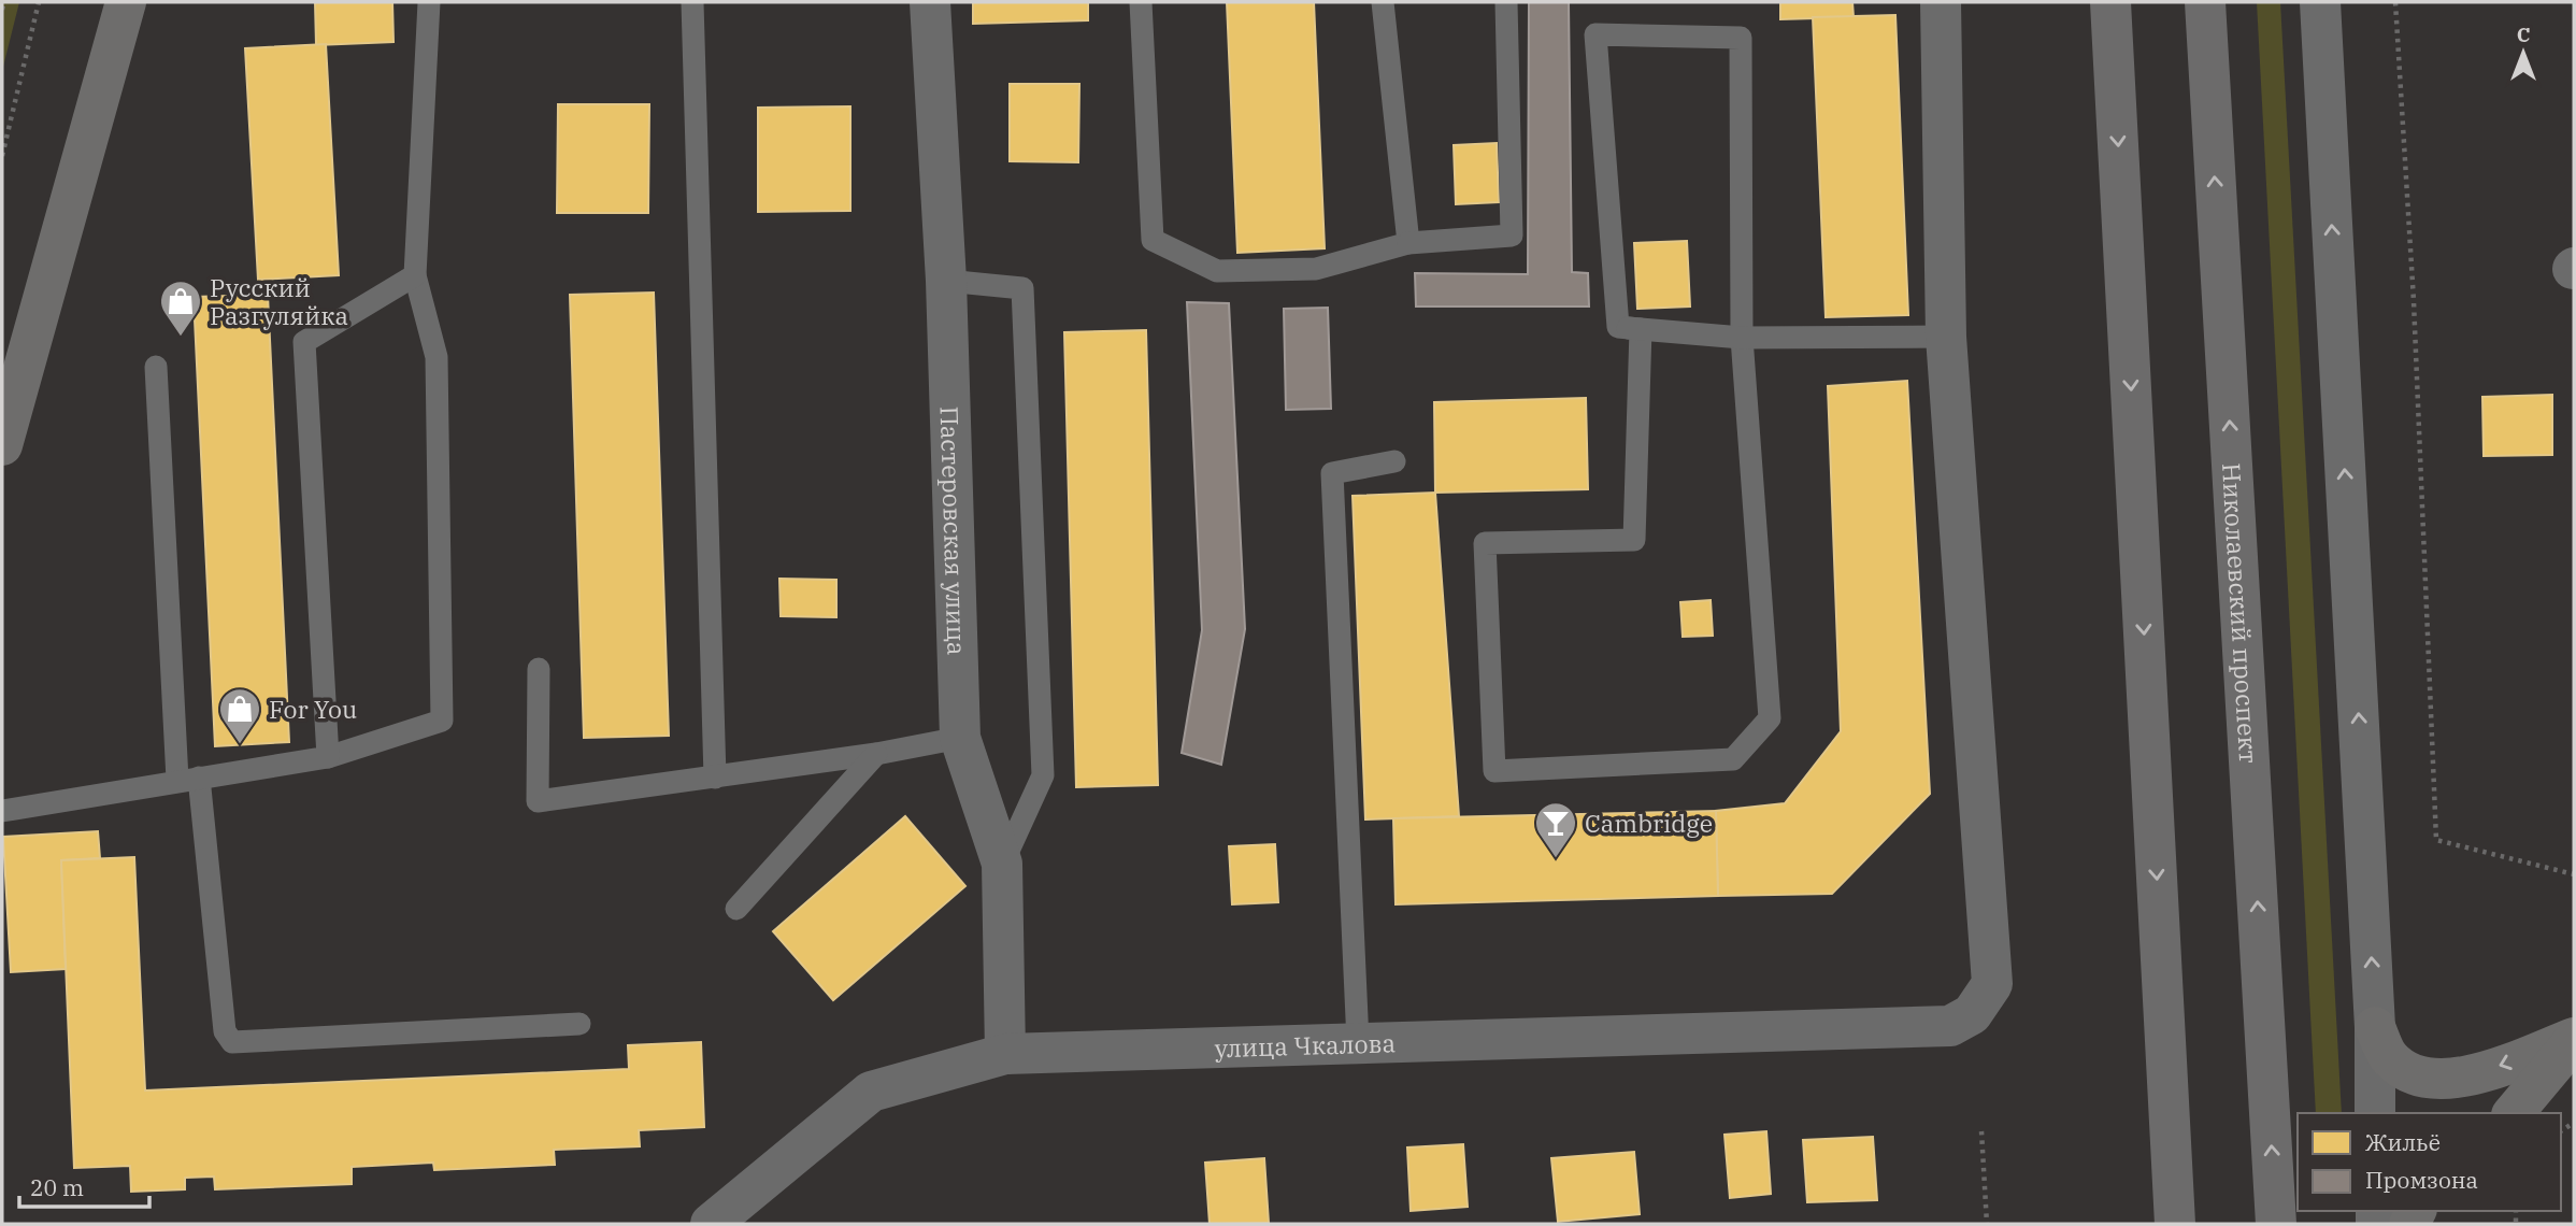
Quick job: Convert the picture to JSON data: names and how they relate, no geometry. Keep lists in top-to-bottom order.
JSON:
{
  "streets": {
    "main road": ["Николаевский проспект"],
    "street": ["Пастеровская улица", "улица Чкалова"]
  },
  "crossings": [
    ["Пастеровская улица", "улица Чкалова"]
  ],
  "places": {
    "shop": ["Русский Разгуляйка", "For You"],
    "bar": ["Cambridge"]
  },
  "legend": ["Жильё", "Промзона"],
  "scale_bar": "20 m",
  "north": "top"
}
